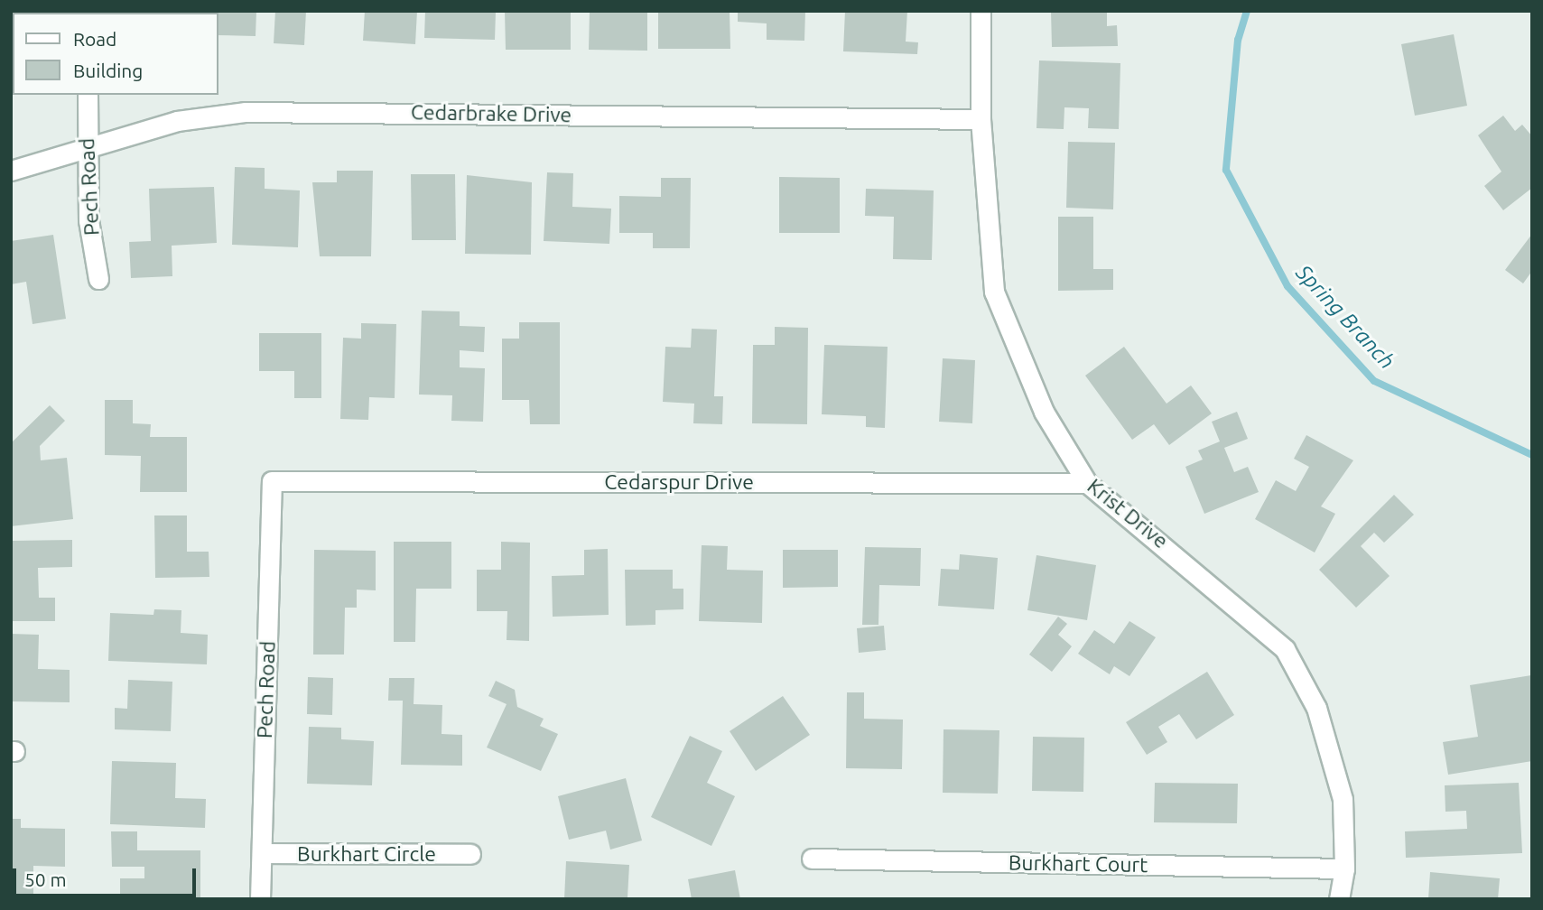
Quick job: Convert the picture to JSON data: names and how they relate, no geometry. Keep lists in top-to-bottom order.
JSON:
{
  "streets": {
    "street": [
      "Cedarbrake Drive",
      "Pech Road",
      "Cedarspur Drive",
      "Krist Drive",
      "Burkhart Circle",
      "Burkhart Court"
    ]
  },
  "crossings": [
    ["Cedarbrake Drive", "Pech Road"],
    ["Cedarbrake Drive", "Krist Drive"],
    ["Pech Road", "Cedarspur Drive"],
    ["Pech Road", "Burkhart Circle"],
    ["Cedarspur Drive", "Krist Drive"],
    ["Krist Drive", "Burkhart Court"]
  ],
  "water": ["Spring Branch"],
  "legend": ["Road", "Building"],
  "scale_bar": "50 m"
}
